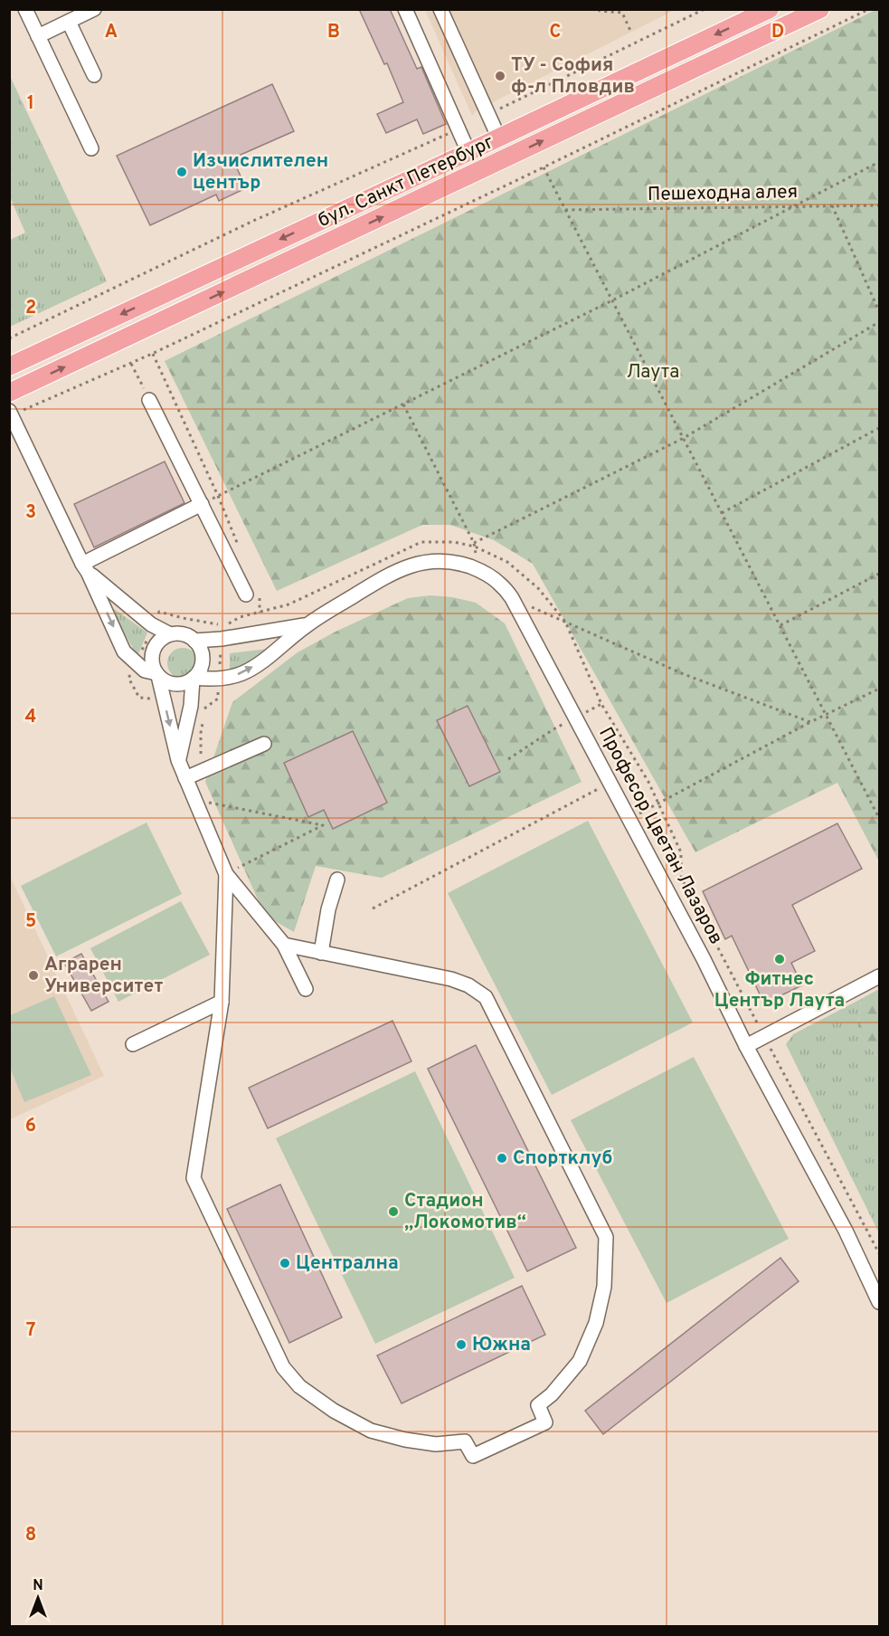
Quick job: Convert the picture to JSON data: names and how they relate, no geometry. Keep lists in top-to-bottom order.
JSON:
{
  "streets": {
    "main road": ["бул. Санкт Петербург"],
    "street": ["Професор Цветан Лазаров"],
    "path": ["Пешеходна алея"]
  },
  "parks": ["Лаута"],
  "places": [
    "ТУ - София ф-л Пловдив",
    "Изчислителен център",
    "Фитнес Център Лаута",
    "Аграрен Университет",
    "Спортклуб",
    "Стадион „Локомотив“",
    "Централна",
    "Южна"
  ],
  "north": "top",
  "grid": {
    "columns": [
      "A",
      "B",
      "C",
      "D"
    ],
    "rows": [
      "1",
      "2",
      "3",
      "4",
      "5",
      "6",
      "7",
      "8"
    ]
  }
}
